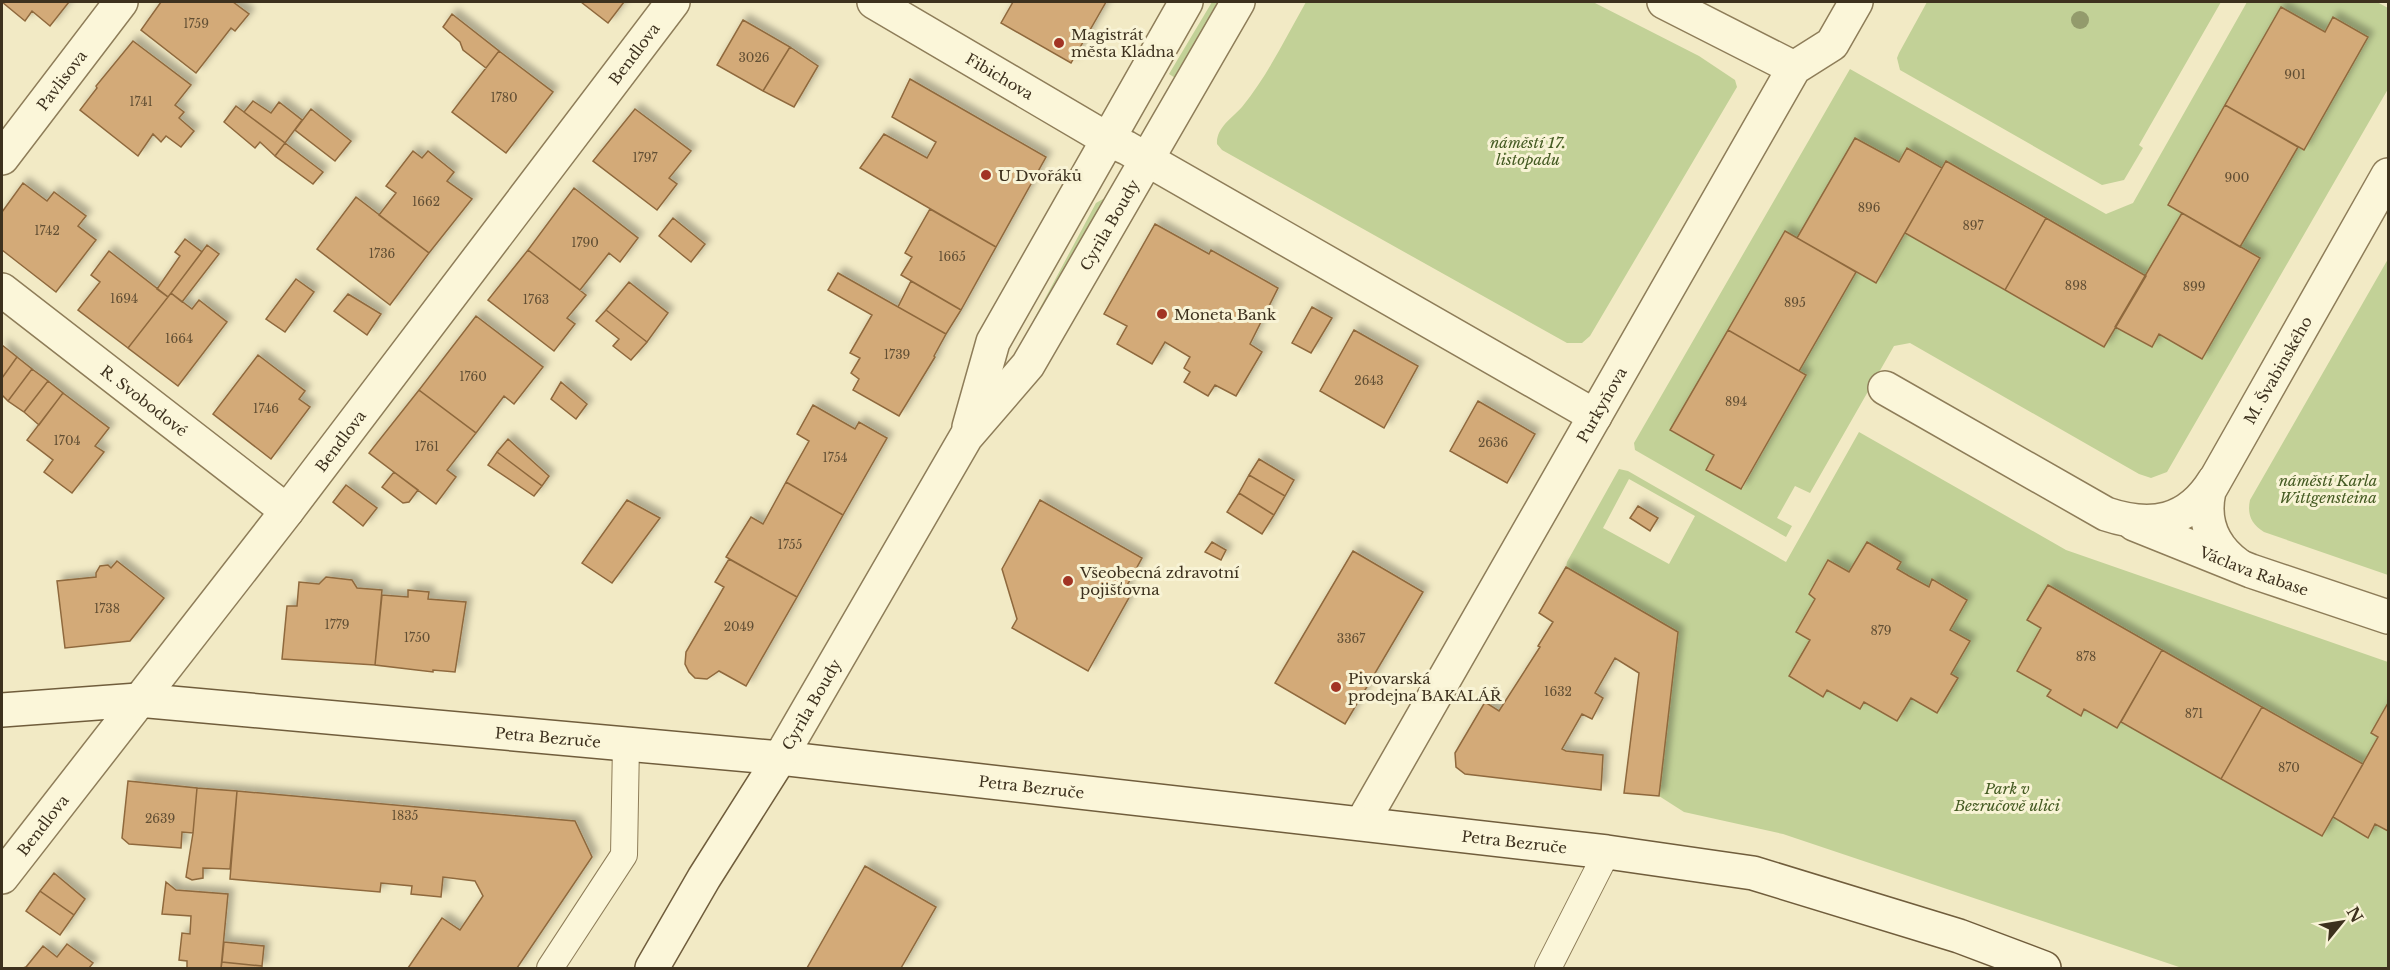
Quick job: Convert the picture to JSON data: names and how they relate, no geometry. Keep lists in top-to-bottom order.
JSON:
{
  "streets": {
    "street": [
      "Bendlova",
      "Fibichova",
      "Pavlisova",
      "Cyrila Boudy",
      "M. Švabinského",
      "R. Svobodové",
      "Purkyňova",
      "Václava Rabase",
      "Petra Bezruče"
    ]
  },
  "crossings": [
    ["Bendlova", "R. Svobodové"],
    ["Bendlova", "Petra Bezruče"],
    ["Fibichova", "Cyrila Boudy"],
    ["Cyrila Boudy", "Petra Bezruče"],
    ["M. Švabinského", "Václava Rabase"],
    ["Purkyňova", "Petra Bezruče"]
  ],
  "parks": ["náměstí 17. listopadu", "náměstí Karla Wittgensteina", "Park v Bezručově ulici"],
  "places": [
    "Magistrát města Kladna",
    "U Dvořáků",
    "Moneta Bank",
    "Všeobecná zdravotní pojišťovna",
    "Pivovarská prodejna BAKALÁŘ"
  ],
  "house_numbers": [
    "1759",
    "3026",
    "901",
    "1780",
    "1741",
    "1797",
    "900",
    "1662",
    "896",
    "897",
    "1742",
    "1790",
    "1736",
    "1665",
    "898",
    "899",
    "1694",
    "1763",
    "895",
    "1664",
    "1739",
    "1760",
    "2643",
    "894",
    "1746",
    "1704",
    "2636",
    "1761",
    "1754",
    "1755",
    "1738",
    "1779",
    "2049",
    "879",
    "1750",
    "3367",
    "878",
    "1632",
    "871",
    "870",
    "1835",
    "2639"
  ],
  "north": "top right"
}
